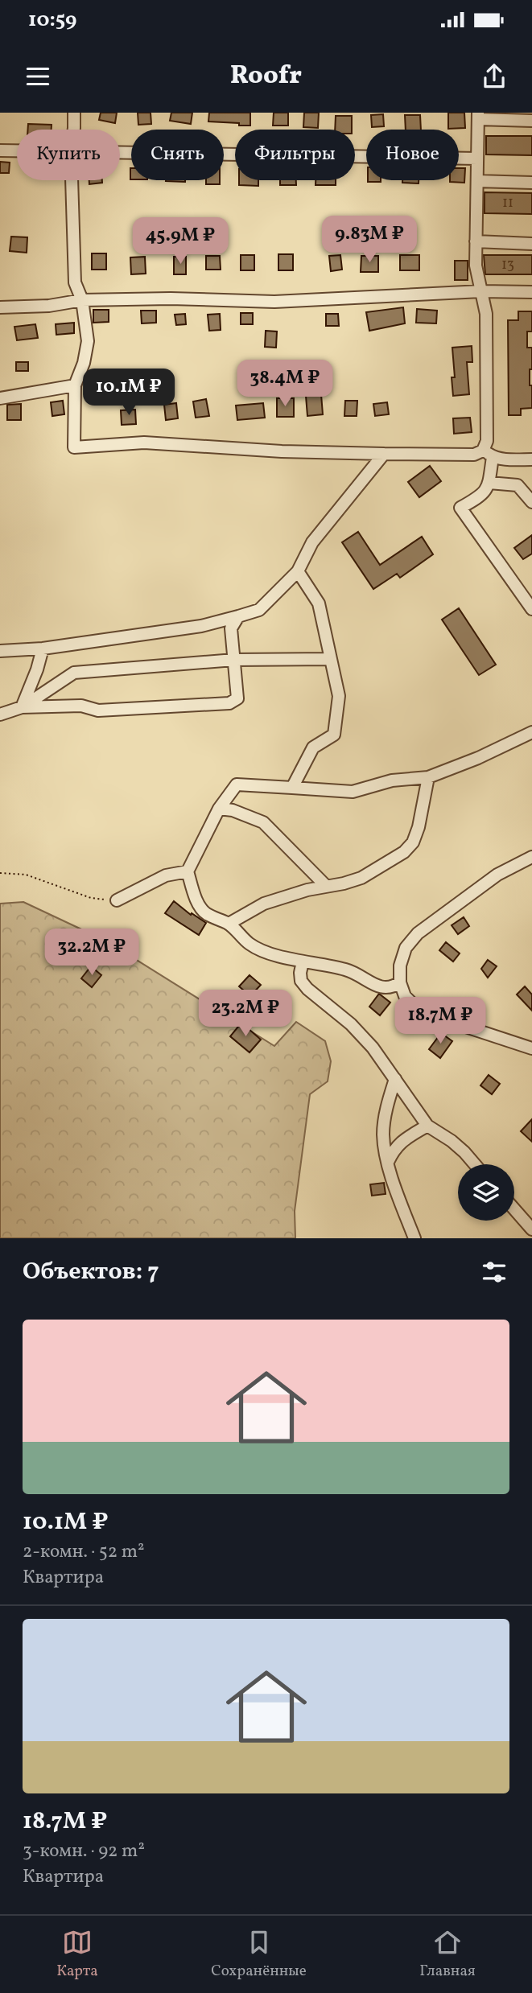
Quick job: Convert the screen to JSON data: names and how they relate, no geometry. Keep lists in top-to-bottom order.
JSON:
{
  "house_numbers": ["11", "13"],
  "page": {
    "status": "10:59",
    "header": "Roofr",
    "chip": [
      "Купить",
      "Снять",
      "Фильтры",
      "Новое"
    ],
    "price": [
      "9.83M ₽",
      "45.9M ₽",
      "38.4M ₽",
      "10.1M ₽",
      "32.2M ₽",
      "23.2M ₽",
      "18.7M ₽"
    ],
    "heading": "Объектов: 7",
    "list": [
      {
        "name": "10.1M ₽",
        "note": "2-комн. · 52 m² · Квартира"
      },
      {
        "name": "18.7M ₽",
        "note": "3-комн. · 92 m² · Квартира"
      }
    ],
    "tabs": ["Карта", "Сохранённые", "Главная"]
  }
}
